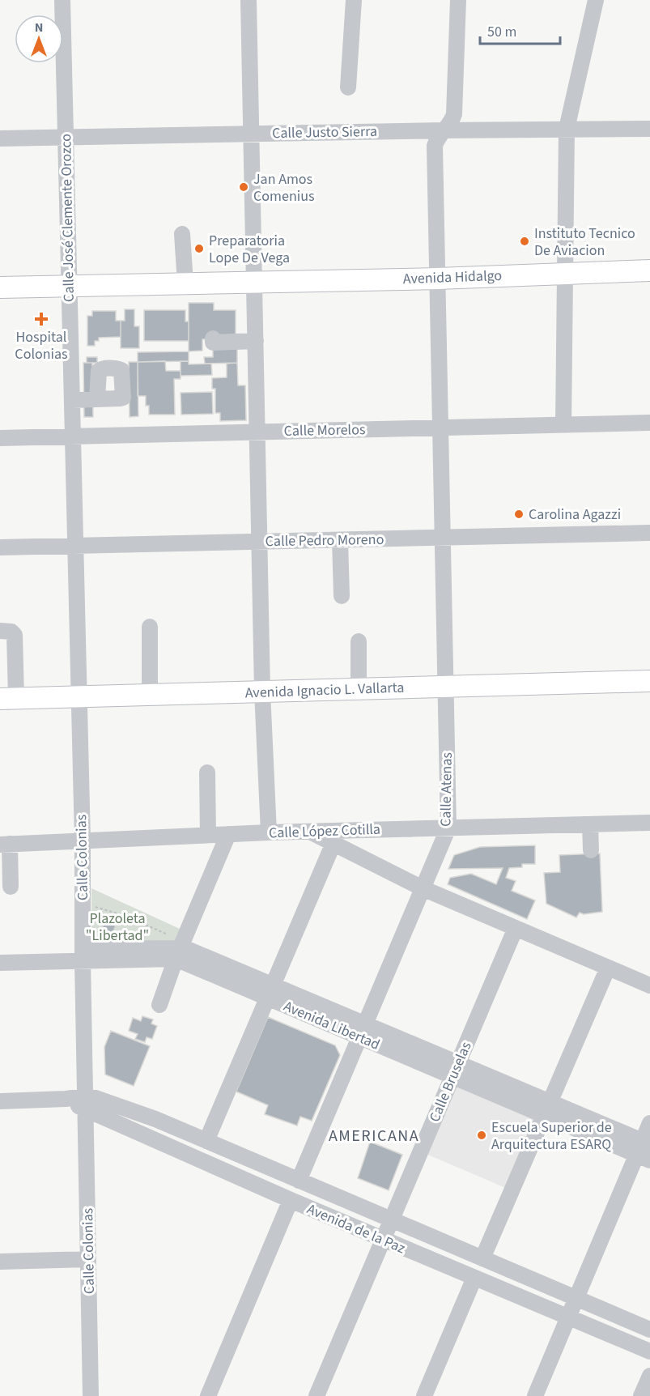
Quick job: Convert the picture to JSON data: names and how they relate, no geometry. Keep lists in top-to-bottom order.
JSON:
{
  "streets": {
    "main road": ["Avenida Hidalgo", "Avenida Ignacio L. Vallarta"],
    "street": [
      "Calle Justo Sierra",
      "Calle José Clemente Orozco",
      "Calle Morelos",
      "Calle Pedro Moreno",
      "Calle Atenas",
      "Calle López Cotilla",
      "Calle Colonias",
      "Avenida Libertad",
      "Calle Bruselas",
      "Avenida de la Paz"
    ]
  },
  "crossings": [
    ["Calle Justo Sierra", "Calle José Clemente Orozco"],
    ["Calle Justo Sierra", "Calle Atenas"],
    ["Calle José Clemente Orozco", "Avenida Hidalgo"],
    ["Calle José Clemente Orozco", "Calle Morelos"],
    ["Calle José Clemente Orozco", "Calle Colonias"],
    ["Avenida Hidalgo", "Calle Atenas"],
    ["Calle Morelos", "Calle Atenas"],
    ["Calle Morelos", "Calle Colonias"],
    ["Calle Pedro Moreno", "Calle Atenas"],
    ["Calle Pedro Moreno", "Calle Colonias"],
    ["Avenida Ignacio L. Vallarta", "Calle Atenas"],
    ["Avenida Ignacio L. Vallarta", "Calle Colonias"],
    ["Calle Atenas", "Calle López Cotilla"],
    ["Calle Atenas", "Avenida Libertad"],
    ["Calle Atenas", "Avenida de la Paz"],
    ["Calle López Cotilla", "Calle Colonias"],
    ["Calle Colonias", "Avenida Libertad"],
    ["Calle Colonias", "Avenida de la Paz"],
    ["Avenida Libertad", "Calle Bruselas"],
    ["Calle Bruselas", "Avenida de la Paz"]
  ],
  "districts": ["AMERICANA"],
  "parks": ["Plazoleta \"Libertad\""],
  "places": {
    "other": [
      "Jan Amos Comenius",
      "Instituto Tecnico De Aviacion",
      "Preparatoria Lope De Vega",
      "Carolina Agazzi",
      "Escuela Superior de Arquitectura ESARQ"
    ],
    "health": ["Hospital Colonias"]
  },
  "scale_bar": "50 m",
  "north": "top"
}
